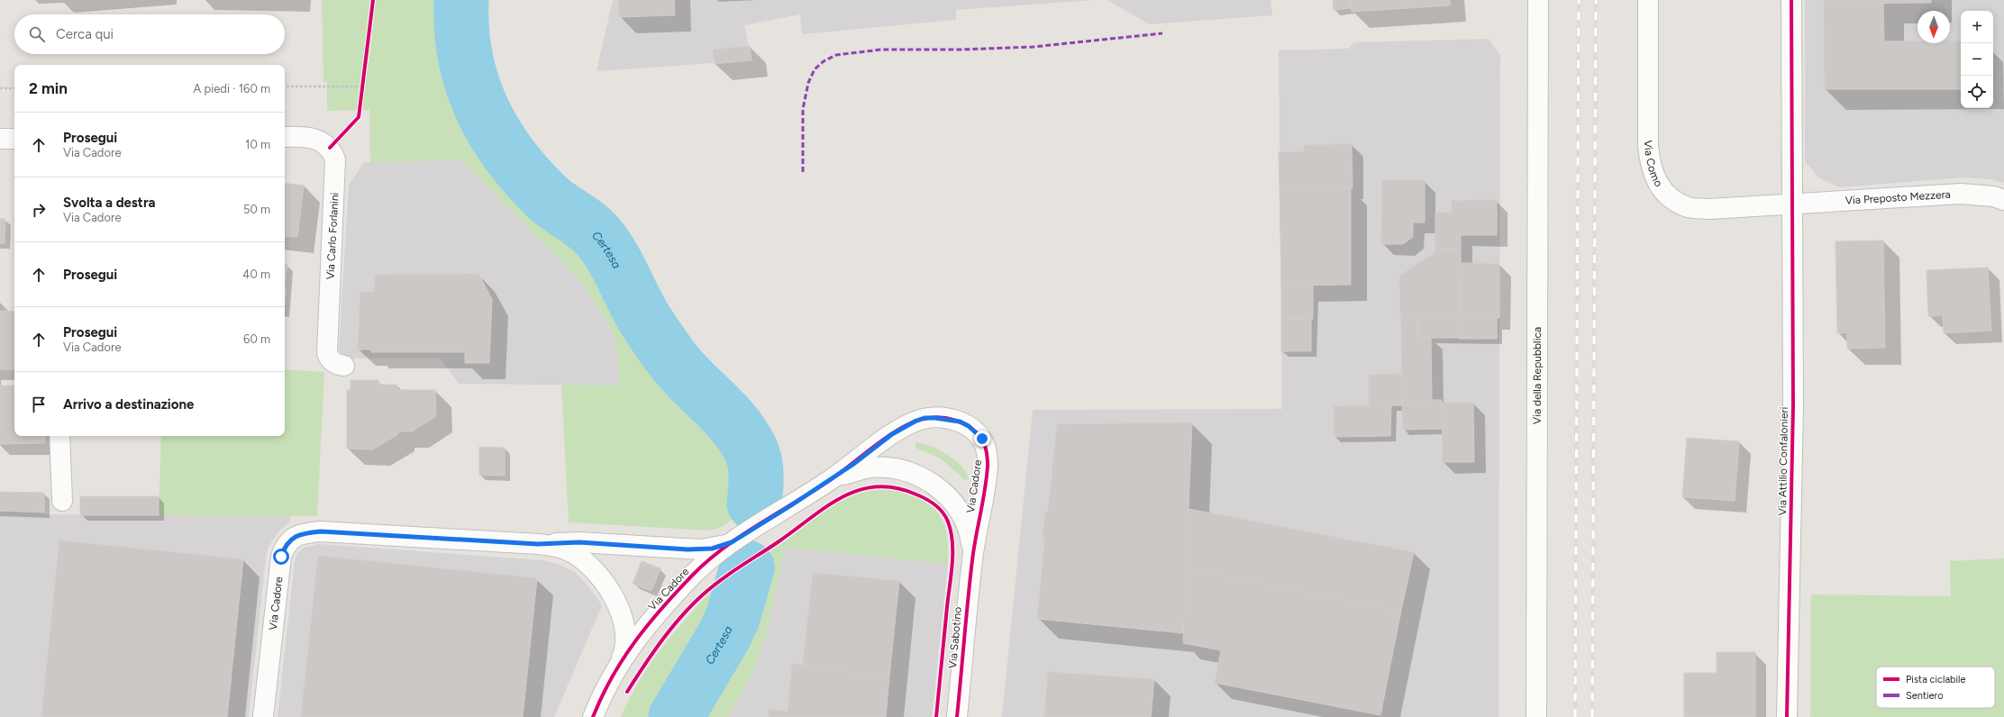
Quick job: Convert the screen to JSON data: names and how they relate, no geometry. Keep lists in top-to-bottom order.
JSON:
{
  "streets": {
    "street": [
      "Via Como",
      "Via Preposto Mezzera",
      "Via Carlo Forlanini",
      "Via della Repubblica",
      "Via Attilio Confalonieri",
      "Via Cadore",
      "Via Sabotino"
    ]
  },
  "crossings": [
    ["Via Como", "Via Preposto Mezzera"],
    ["Via Como", "Via Attilio Confalonieri"],
    ["Via Preposto Mezzera", "Via Attilio Confalonieri"],
    ["Via Cadore", "Via Sabotino"]
  ],
  "water": ["Certesa"],
  "legend": ["Pista ciclabile", "Sentiero"],
  "north": "bottom",
  "page": {
    "map_buttons": ["+", "−"],
    "search": "Cerca qui",
    "heading": ["2 min", "A piedi · 160 m"],
    "list": [
      ["Prosegui", "Via Cadore", "10 m"],
      ["Svolta a destra", "Via Cadore", "50 m"],
      ["Prosegui", "40 m"],
      ["Prosegui", "Via Cadore", "60 m"],
      "Arrivo a destinazione"
    ]
  }
}
